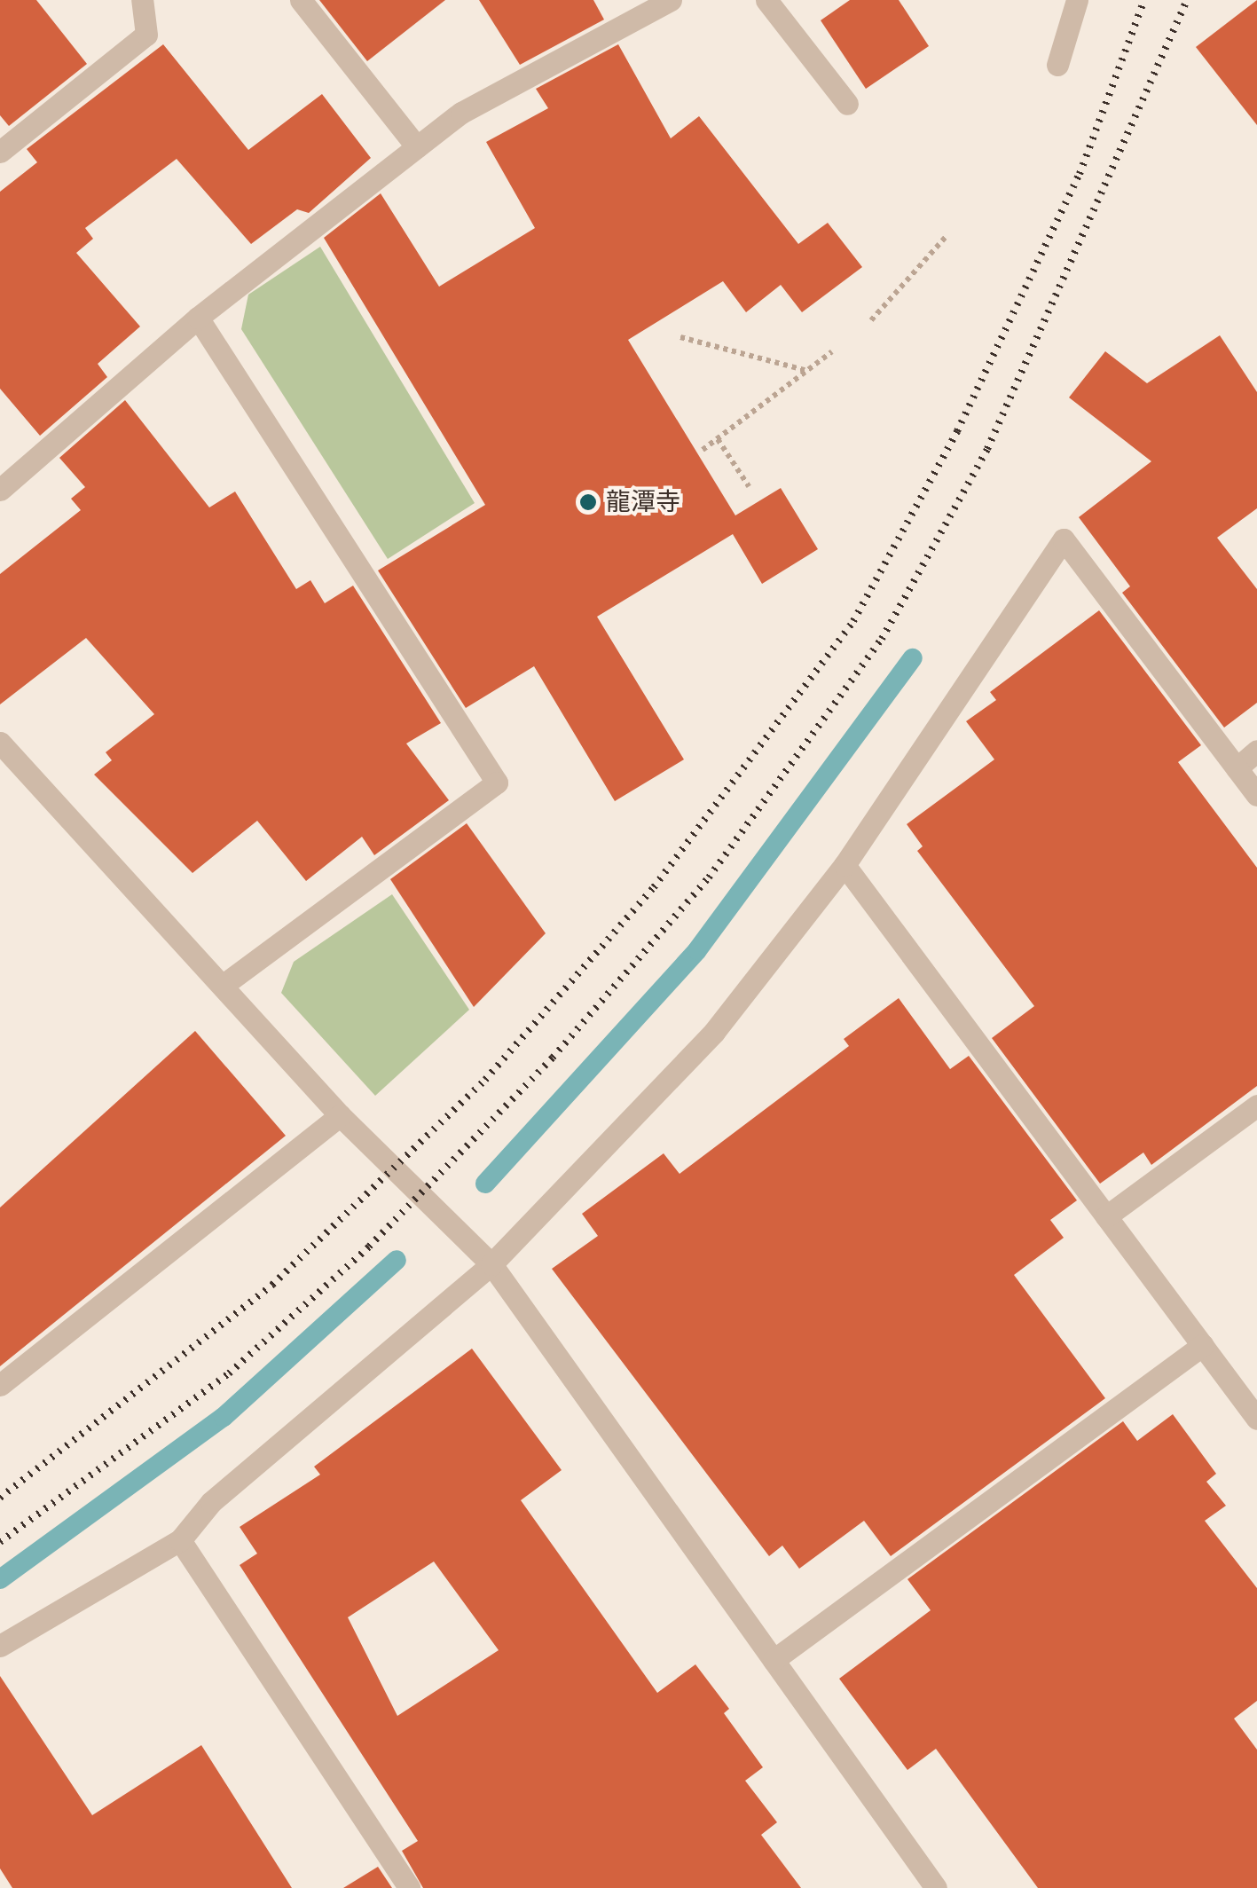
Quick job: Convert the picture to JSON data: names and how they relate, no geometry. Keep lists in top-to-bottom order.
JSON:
{
  "places": ["龍潭寺"]
}
